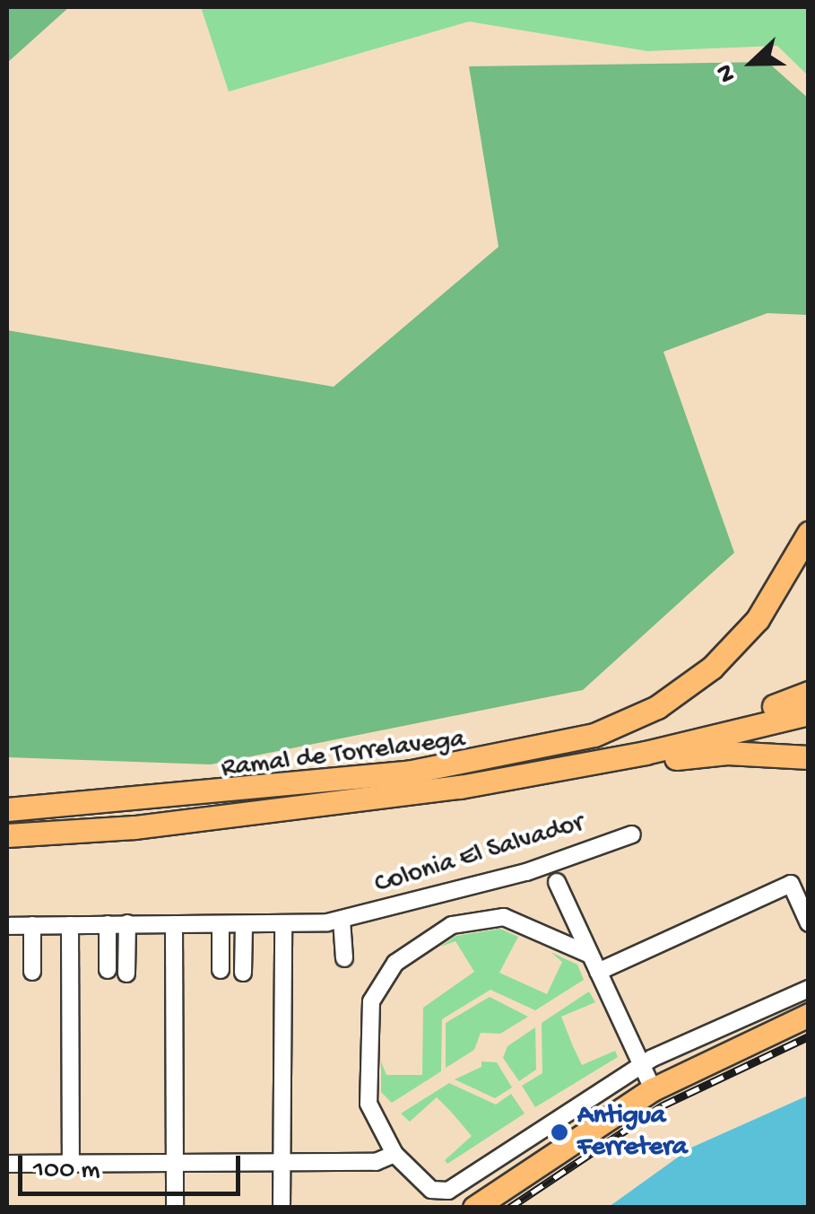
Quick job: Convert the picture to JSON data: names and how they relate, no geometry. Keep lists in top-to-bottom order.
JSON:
{
  "streets": {
    "highway": ["Ramal de Torrelavega"],
    "street": ["Colonia El Salvador"]
  },
  "places": ["Antigua Ferretera"],
  "scale_bar": "100 m",
  "north": "left"
}
